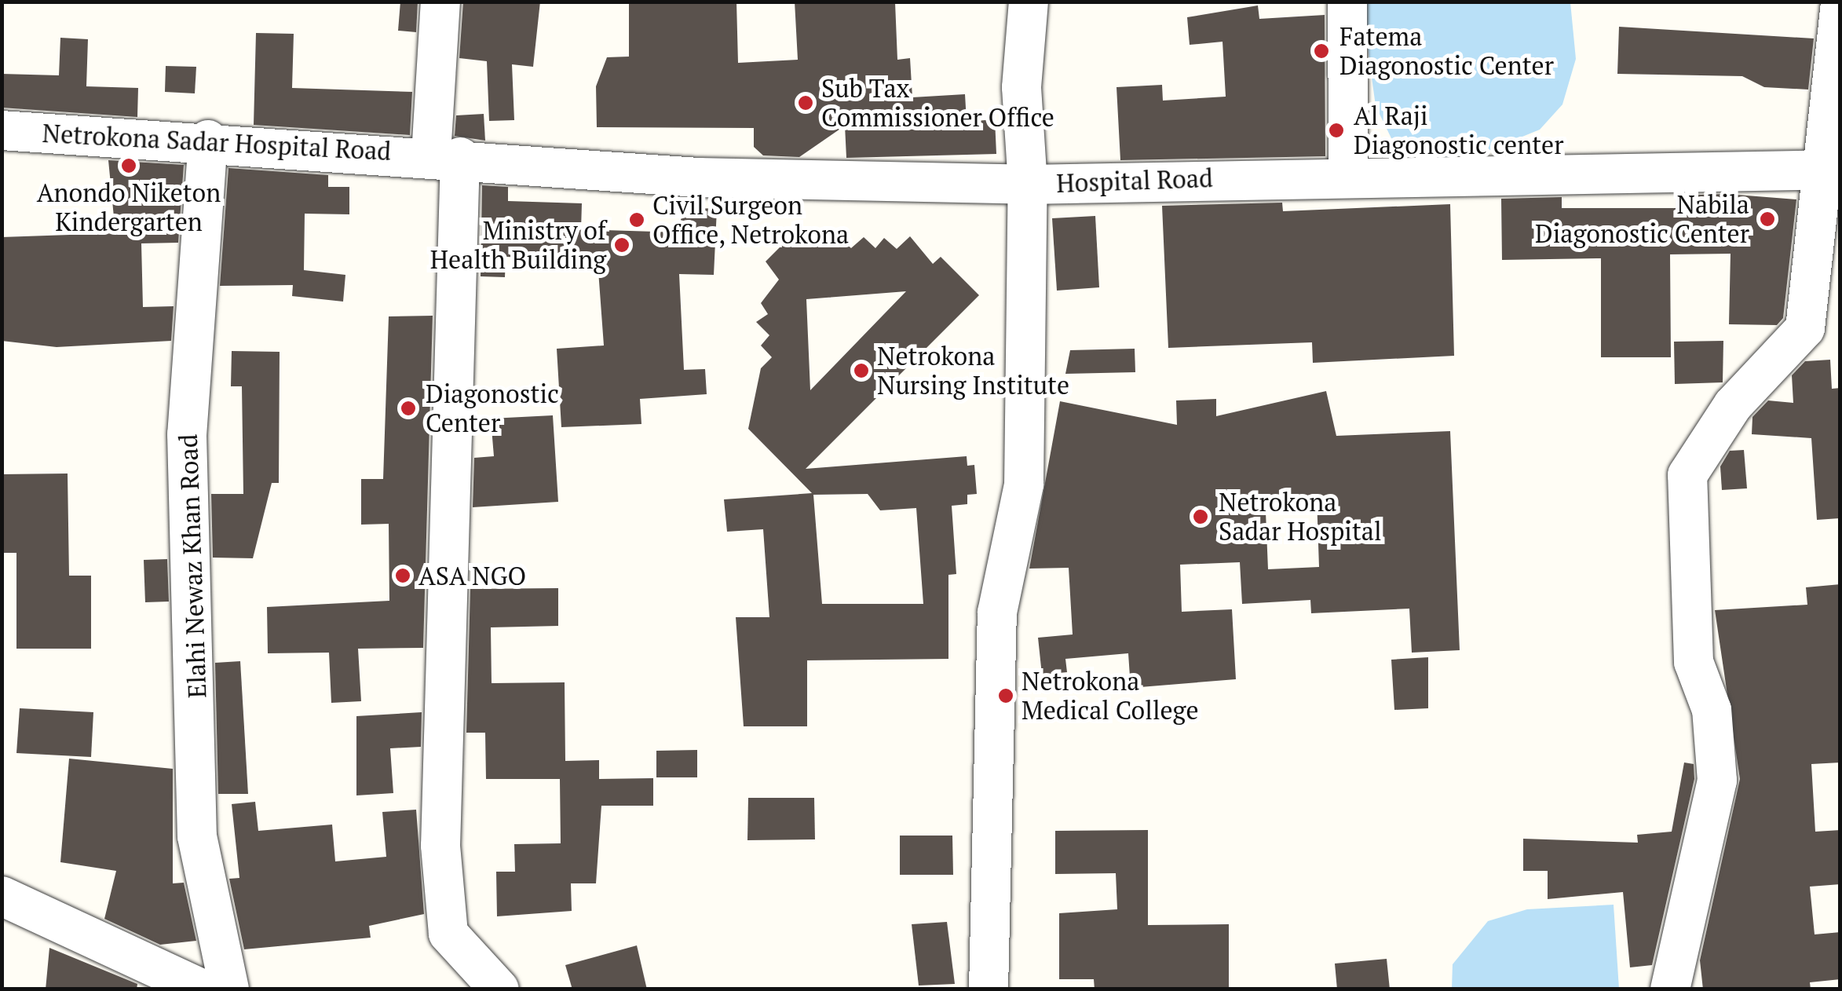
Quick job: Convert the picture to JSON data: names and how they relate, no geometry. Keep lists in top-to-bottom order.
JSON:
{
  "streets": {
    "street": ["Netrokona Sadar Hospital Road", "Hospital Road", "Elahi Newaz Khan Road"]
  },
  "crossings": [
    ["Netrokona Sadar Hospital Road", "Hospital Road"],
    ["Netrokona Sadar Hospital Road", "Elahi Newaz Khan Road"]
  ],
  "places": [
    "Fatema Diagonostic Center",
    "Sub Tax Commissioner Office",
    "Al Raji Diagonostic center",
    "Anondo Niketon Kindergarten",
    "Nabila Diagonostic Center",
    "Civil Surgeon Office, Netrokona",
    "Ministry of Health Building",
    "Netrokona Nursing Institute",
    "Diagonostic Center",
    "Netrokona Sadar Hospital",
    "ASA NGO",
    "Netrokona Medical College"
  ]
}
